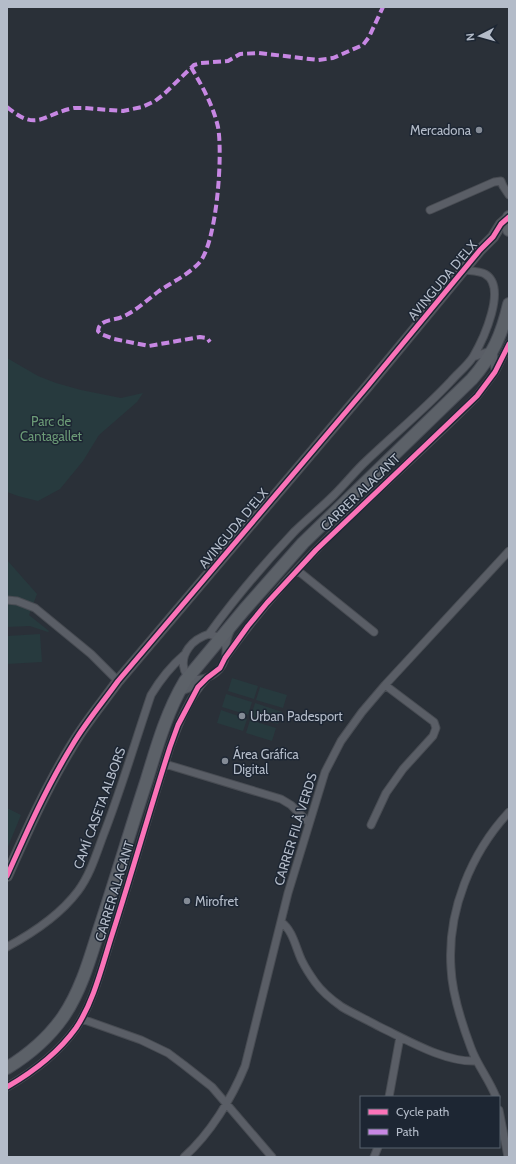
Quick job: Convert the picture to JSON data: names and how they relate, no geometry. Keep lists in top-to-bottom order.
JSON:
{
  "streets": {
    "main road": ["CARRER ALACANT"],
    "street": ["AVINGUDA D'ELX", "CAMÍ CASETA ALBORS", "CARRER FILÀ VERDS"]
  },
  "crossings": [
    ["AVINGUDA D'ELX", "CARRER ALACANT"],
    ["CARRER ALACANT", "CAMÍ CASETA ALBORS"]
  ],
  "parks": ["Parc de Cantagallet"],
  "places": [
    "Mercadona",
    "Urban Padesport",
    "Área Gráfica Digital",
    "Mirofret"
  ],
  "legend": ["Cycle path", "Path"],
  "north": "left"
}
